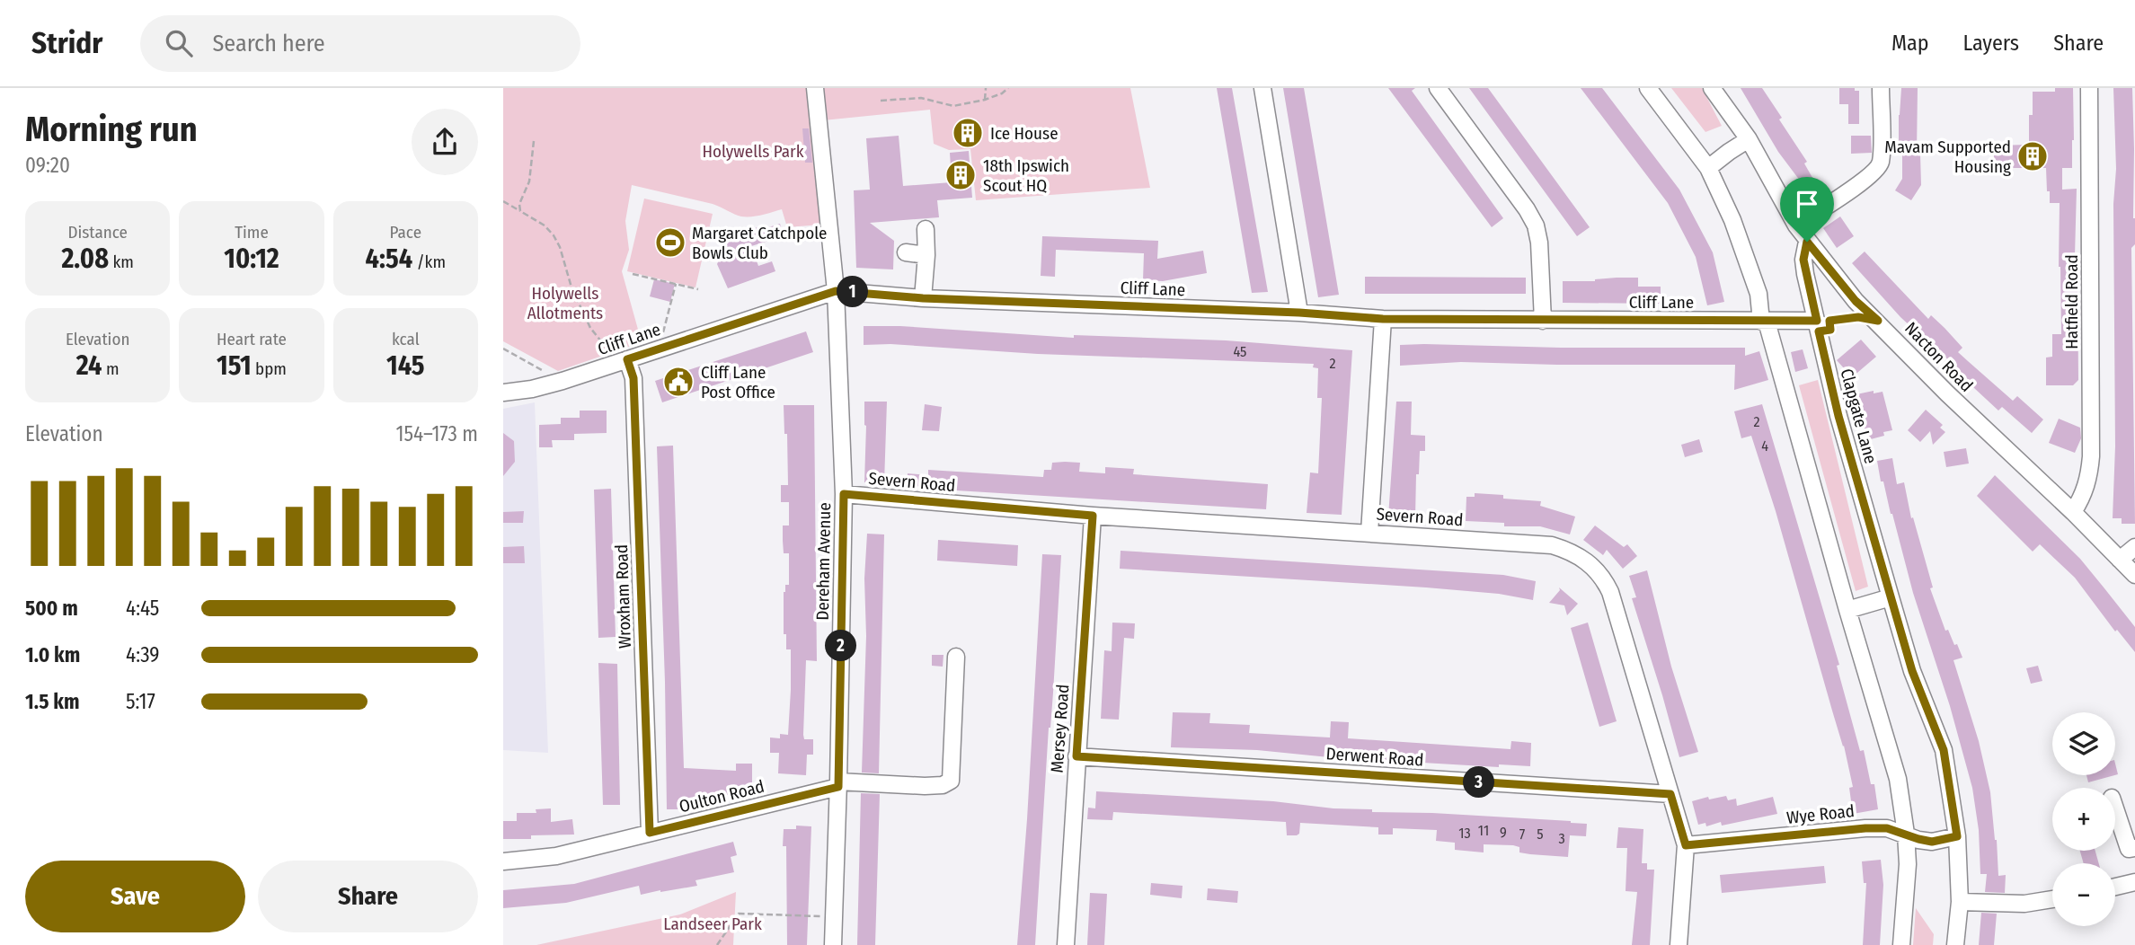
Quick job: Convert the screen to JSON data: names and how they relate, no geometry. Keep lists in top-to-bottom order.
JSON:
{
  "streets": {
    "street": [
      "Cliff Lane",
      "Hatfield Road",
      "Nacton Road",
      "Clapgate Lane",
      "Severn Road",
      "Dereham Avenue",
      "Wroxham Road",
      "Mersey Road",
      "Derwent Road",
      "Oulton Road",
      "Wye Road"
    ]
  },
  "crossings": [
    ["Cliff Lane", "Clapgate Lane"],
    ["Cliff Lane", "Dereham Avenue"],
    ["Cliff Lane", "Wroxham Road"],
    ["Hatfield Road", "Nacton Road"],
    ["Nacton Road", "Clapgate Lane"],
    ["Clapgate Lane", "Wye Road"],
    ["Severn Road", "Dereham Avenue"],
    ["Severn Road", "Mersey Road"],
    ["Severn Road", "Derwent Road"],
    ["Severn Road", "Wye Road"],
    ["Dereham Avenue", "Oulton Road"],
    ["Wroxham Road", "Oulton Road"],
    ["Mersey Road", "Derwent Road"]
  ],
  "parks": ["Holywells Park", "Holywells Allotments", "Landseer Park"],
  "places": {
    "building": ["Ice House", "Mavam Supported Housing", "18th Ipswich Scout HQ"],
    "sports": ["Margaret Catchpole Bowls Club"],
    "public building": ["Cliff Lane Post Office"]
  },
  "house_numbers": [
    "45",
    "2",
    "2",
    "4",
    "11",
    "9",
    "13",
    "7",
    "5",
    "3"
  ],
  "page": {
    "header": "Stridr",
    "search": "Search here",
    "nav": ["Map", "Layers", "Share"],
    "heading": ["Morning run", "09:20"],
    "stats": [
      ["Distance", "2.08 km"],
      ["Time", "10:12"],
      ["Pace", "4:54 /km"],
      ["Elevation", "24 m"],
      ["Heart rate", "151 bpm"],
      ["kcal", "145"]
    ],
    "pins": ["1", "2", "3"],
    "chart": ["Elevation", "154–173 m"],
    "list": [
      {
        "name": "500 m",
        "note": "4:45"
      },
      {
        "name": "1.0 km",
        "note": "4:39"
      },
      {
        "name": "1.5 km",
        "note": "5:17"
      }
    ],
    "map_buttons": ["+", "−"],
    "buttons": ["Save", "Share"]
  }
}
